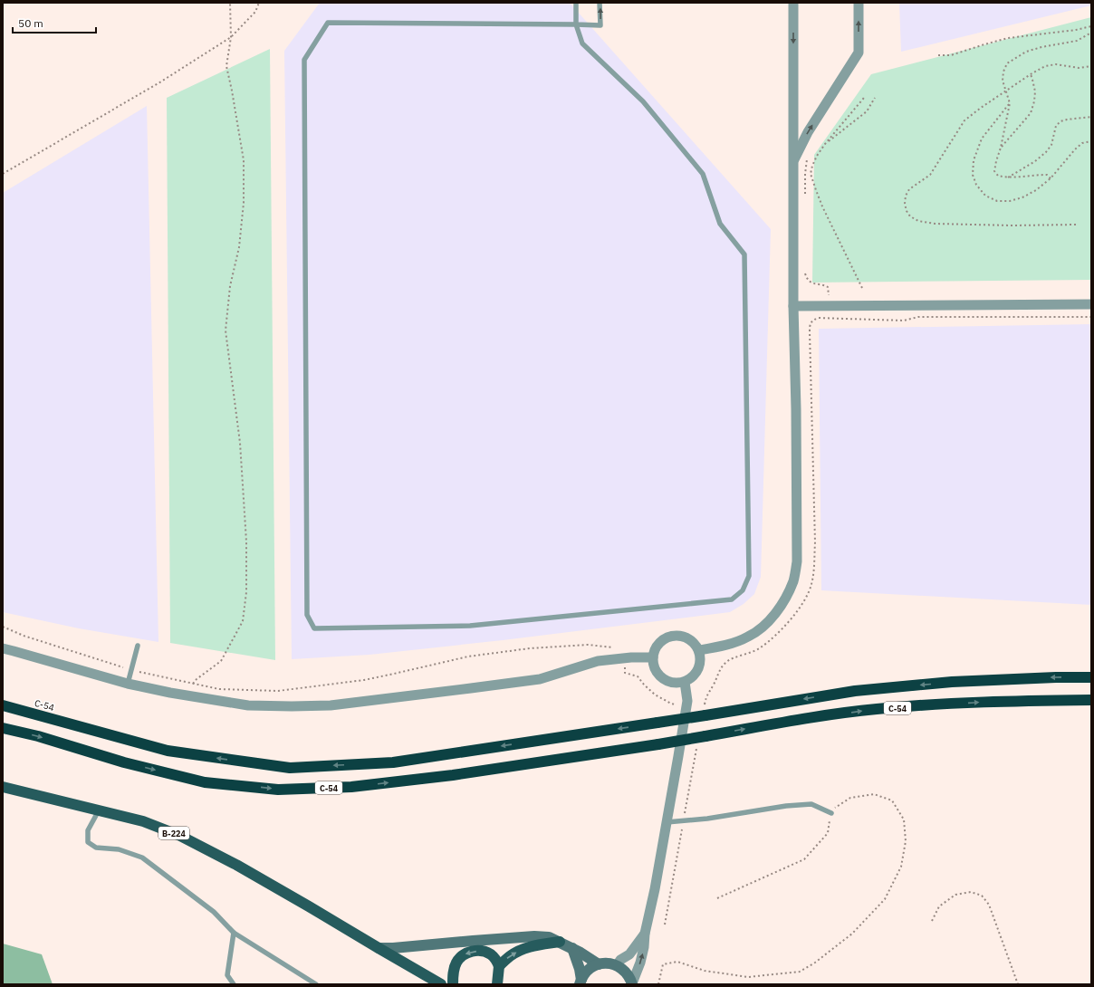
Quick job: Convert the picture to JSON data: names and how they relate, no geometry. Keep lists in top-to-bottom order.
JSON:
{
  "streets": {
    "highway": ["C-54"],
    "main road": ["B-224"]
  },
  "scale_bar": "50 m"
}
